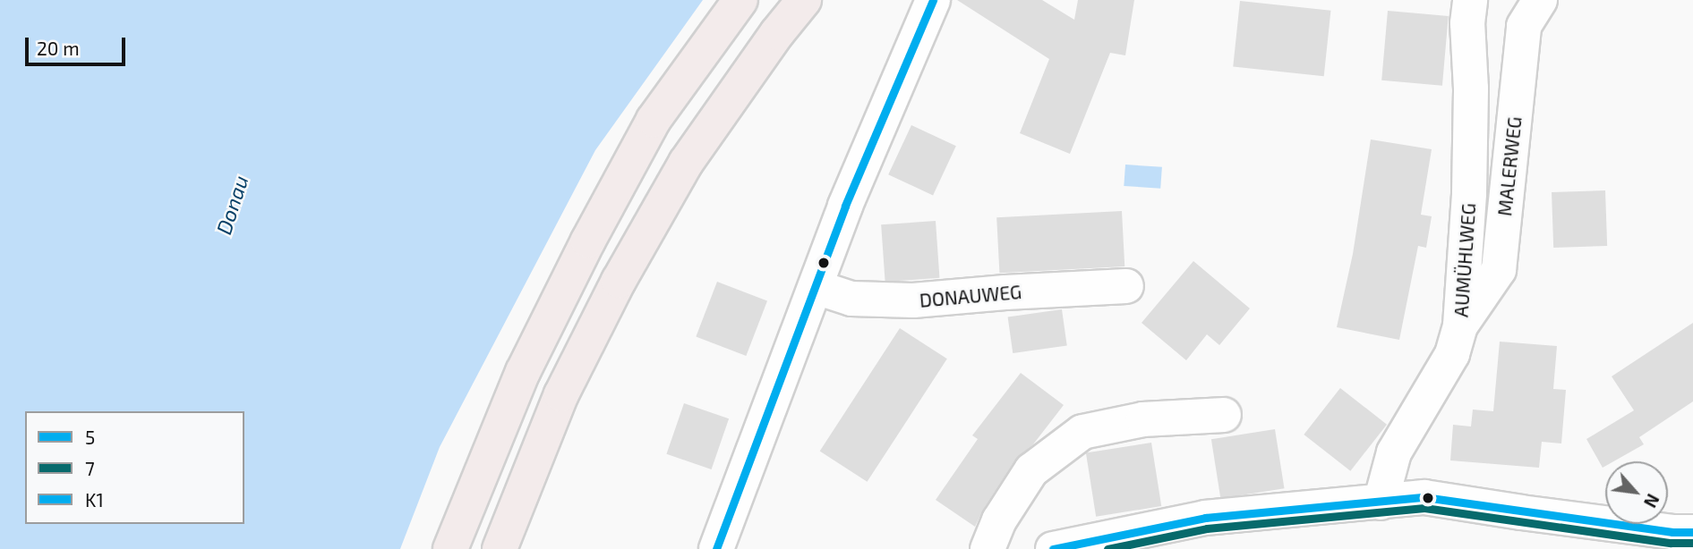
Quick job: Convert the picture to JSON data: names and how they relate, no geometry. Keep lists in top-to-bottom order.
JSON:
{
  "streets": {
    "street": ["MALERWEG", "AUMÜHLWEG", "DONAUWEG"]
  },
  "crossings": [
    ["MALERWEG", "AUMÜHLWEG"]
  ],
  "water": ["Donau"],
  "lines": ["transit line K1", "transit line 5", "transit line 7"],
  "legend": ["5", "7", "K1"],
  "scale_bar": "20 m",
  "north": "bottom right"
}
